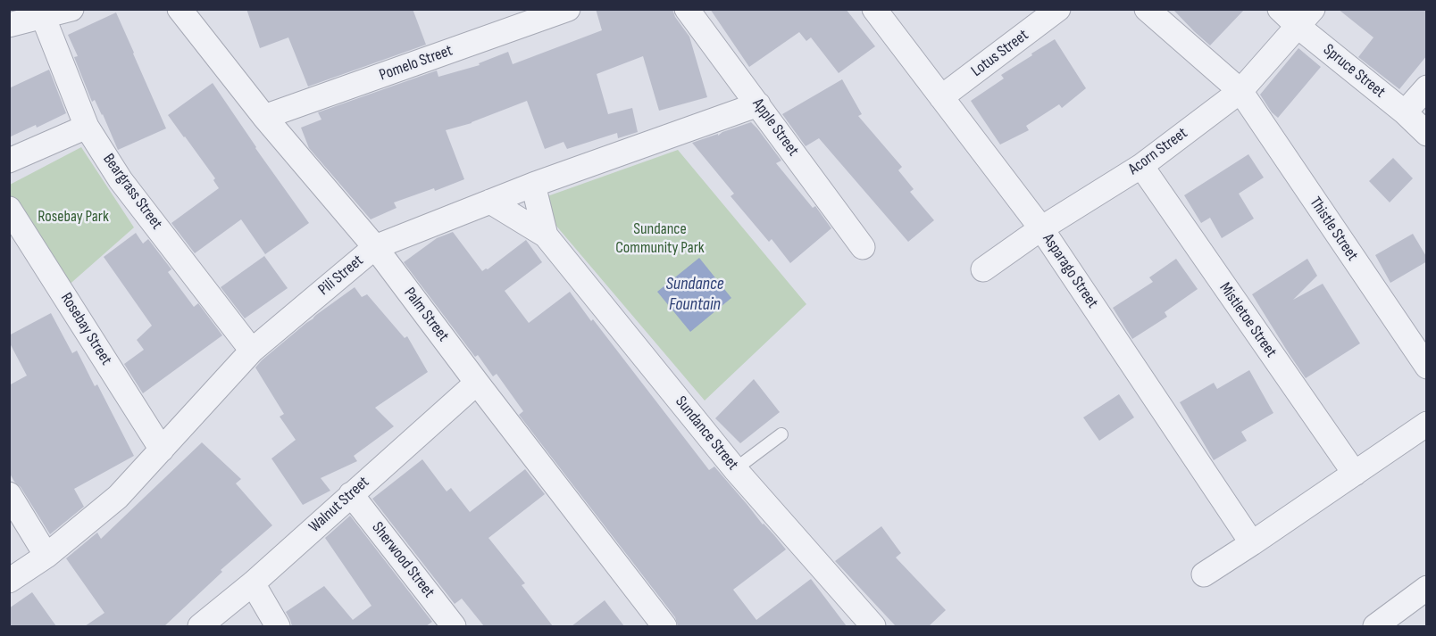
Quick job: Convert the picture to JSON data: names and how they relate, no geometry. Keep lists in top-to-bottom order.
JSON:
{
  "streets": {
    "street": [
      "Lotus Street",
      "Pomelo Street",
      "Spruce Street",
      "Apple Street",
      "Acorn Street",
      "Beargrass Street",
      "Thistle Street",
      "Asparago Street",
      "Pili Street",
      "Palm Street",
      "Mistletoe Street",
      "Rosebay Street",
      "Sundance Street",
      "Walnut Street",
      "Sherwood Street"
    ]
  },
  "crossings": [
    ["Lotus Street", "Asparago Street"],
    ["Pomelo Street", "Palm Street"],
    ["Spruce Street", "Acorn Street"],
    ["Apple Street", "Pili Street"],
    ["Acorn Street", "Thistle Street"],
    ["Acorn Street", "Asparago Street"],
    ["Acorn Street", "Mistletoe Street"],
    ["Beargrass Street", "Pili Street"],
    ["Pili Street", "Palm Street"],
    ["Pili Street", "Rosebay Street"],
    ["Palm Street", "Walnut Street"],
    ["Walnut Street", "Sherwood Street"]
  ],
  "water": ["Sundance Fountain"],
  "parks": ["Rosebay Park", "Sundance Community Park"]
}
